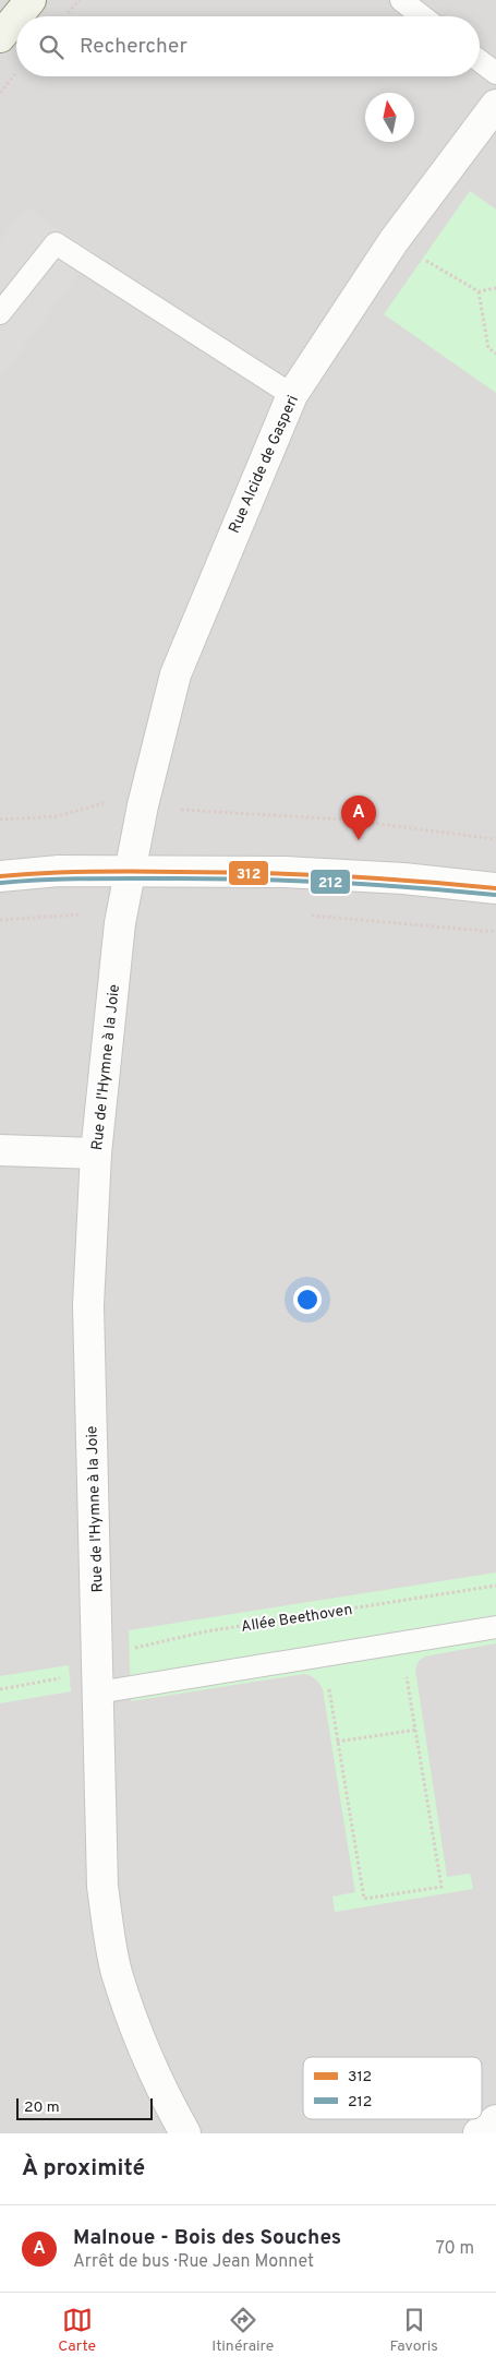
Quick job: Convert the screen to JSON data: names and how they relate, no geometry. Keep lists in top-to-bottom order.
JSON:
{
  "streets": {
    "street": ["Rue Alcide de Gasperi", "Rue de l'Hymne à la Joie"],
    "path": ["Allée Beethoven"]
  },
  "crossings": [
    ["Rue Alcide de Gasperi", "Rue de l'Hymne à la Joie"],
    ["Rue de l'Hymne à la Joie", "Allée Beethoven"]
  ],
  "lines": ["transit line 312", "transit line 212"],
  "legend": ["312", "212"],
  "scale_bar": "20 m",
  "north": "top",
  "page": {
    "search": "Rechercher",
    "pins": "A",
    "scale": "20 m",
    "heading": "À proximité",
    "list": [
      {
        "mark": "A",
        "name": "Malnoue - Bois des Souches",
        "note": "Arrêt de bus · Rue Jean Monnet",
        "value": "70 m"
      }
    ],
    "nav": ["Carte", "Itinéraire", "Favoris"]
  }
}
